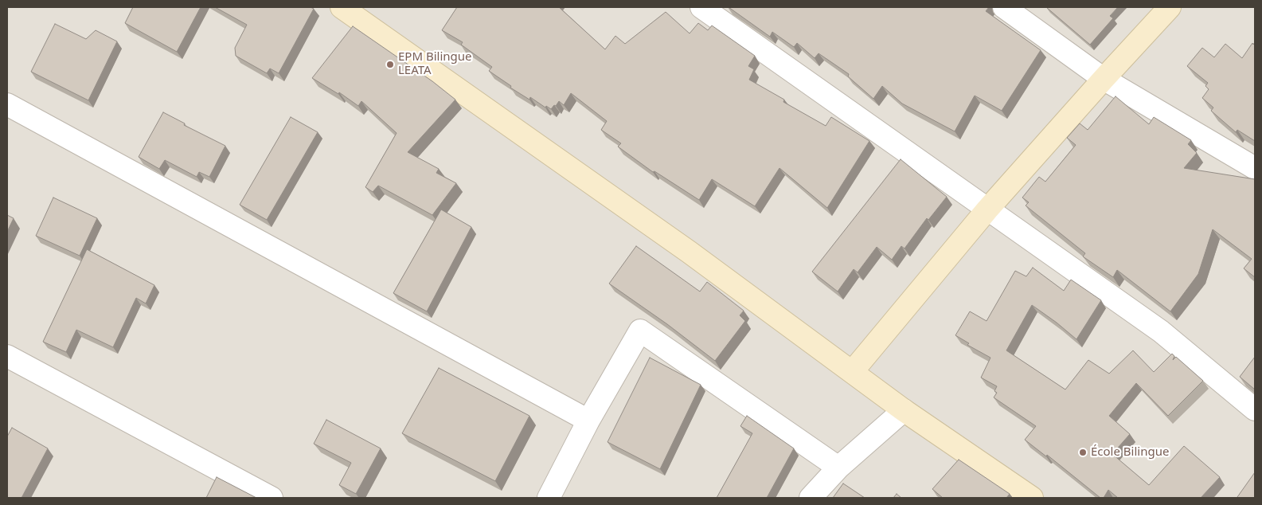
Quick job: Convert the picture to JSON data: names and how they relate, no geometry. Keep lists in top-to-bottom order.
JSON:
{
  "places": ["EPM Bilingue LEATA", "École Bilingue"]
}
